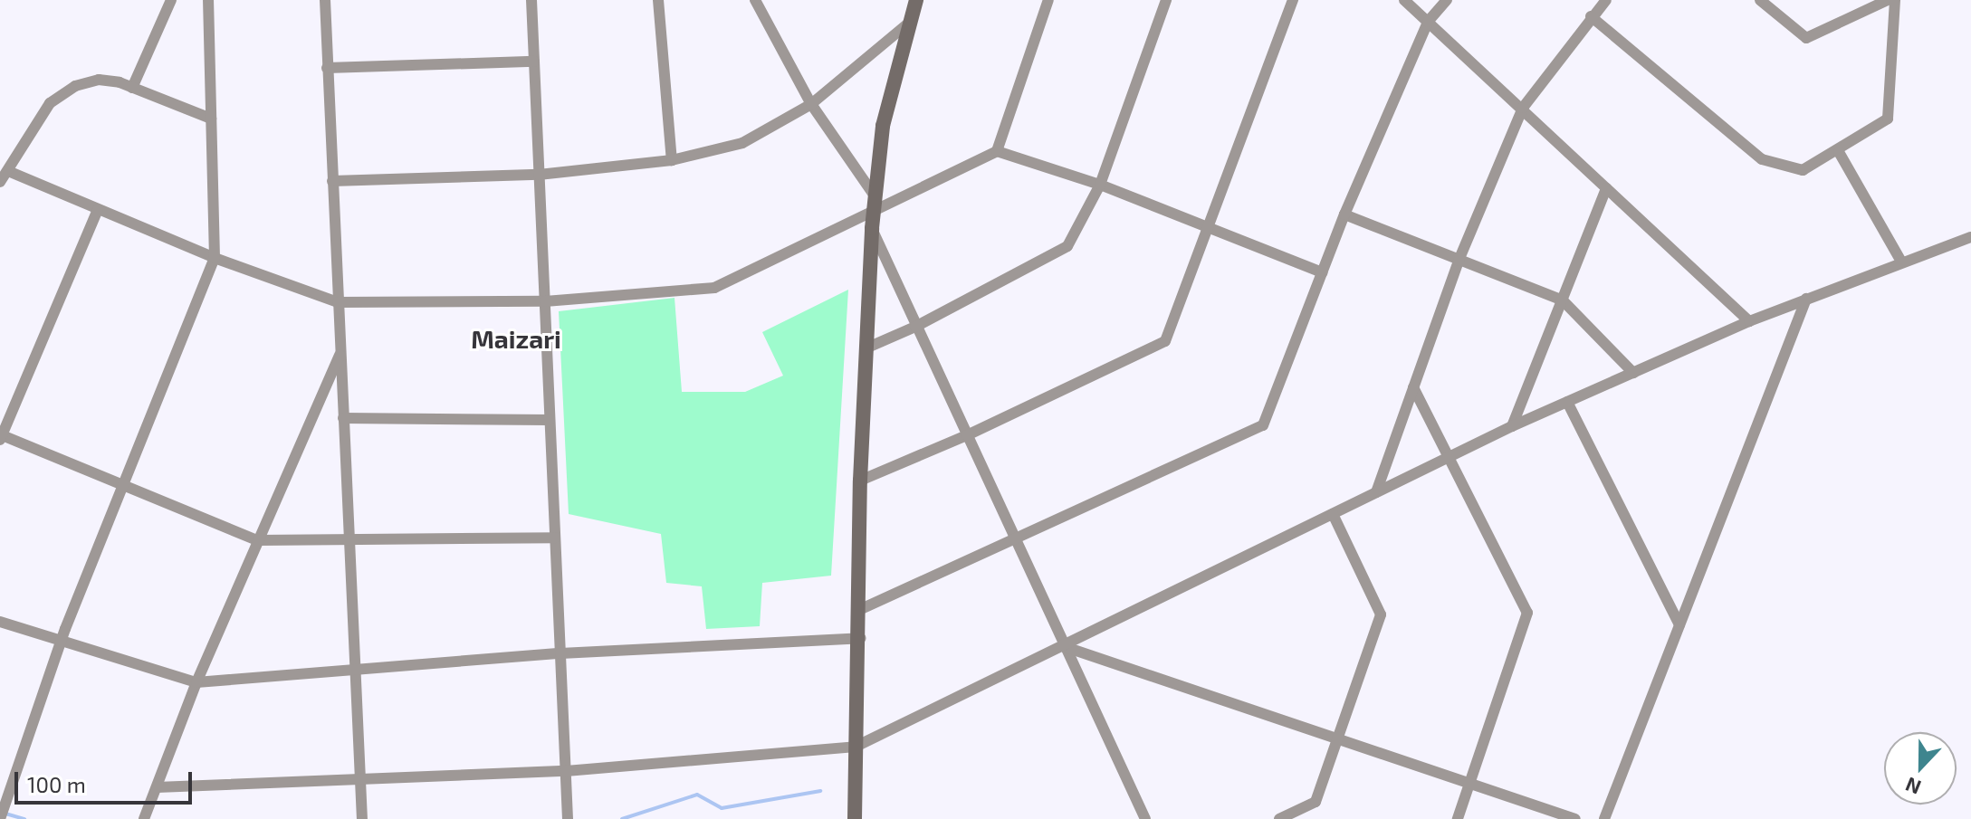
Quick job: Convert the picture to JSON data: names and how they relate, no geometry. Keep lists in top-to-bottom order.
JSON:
{
  "districts": ["Maizari"],
  "scale_bar": "100 m",
  "north": "bottom"
}
